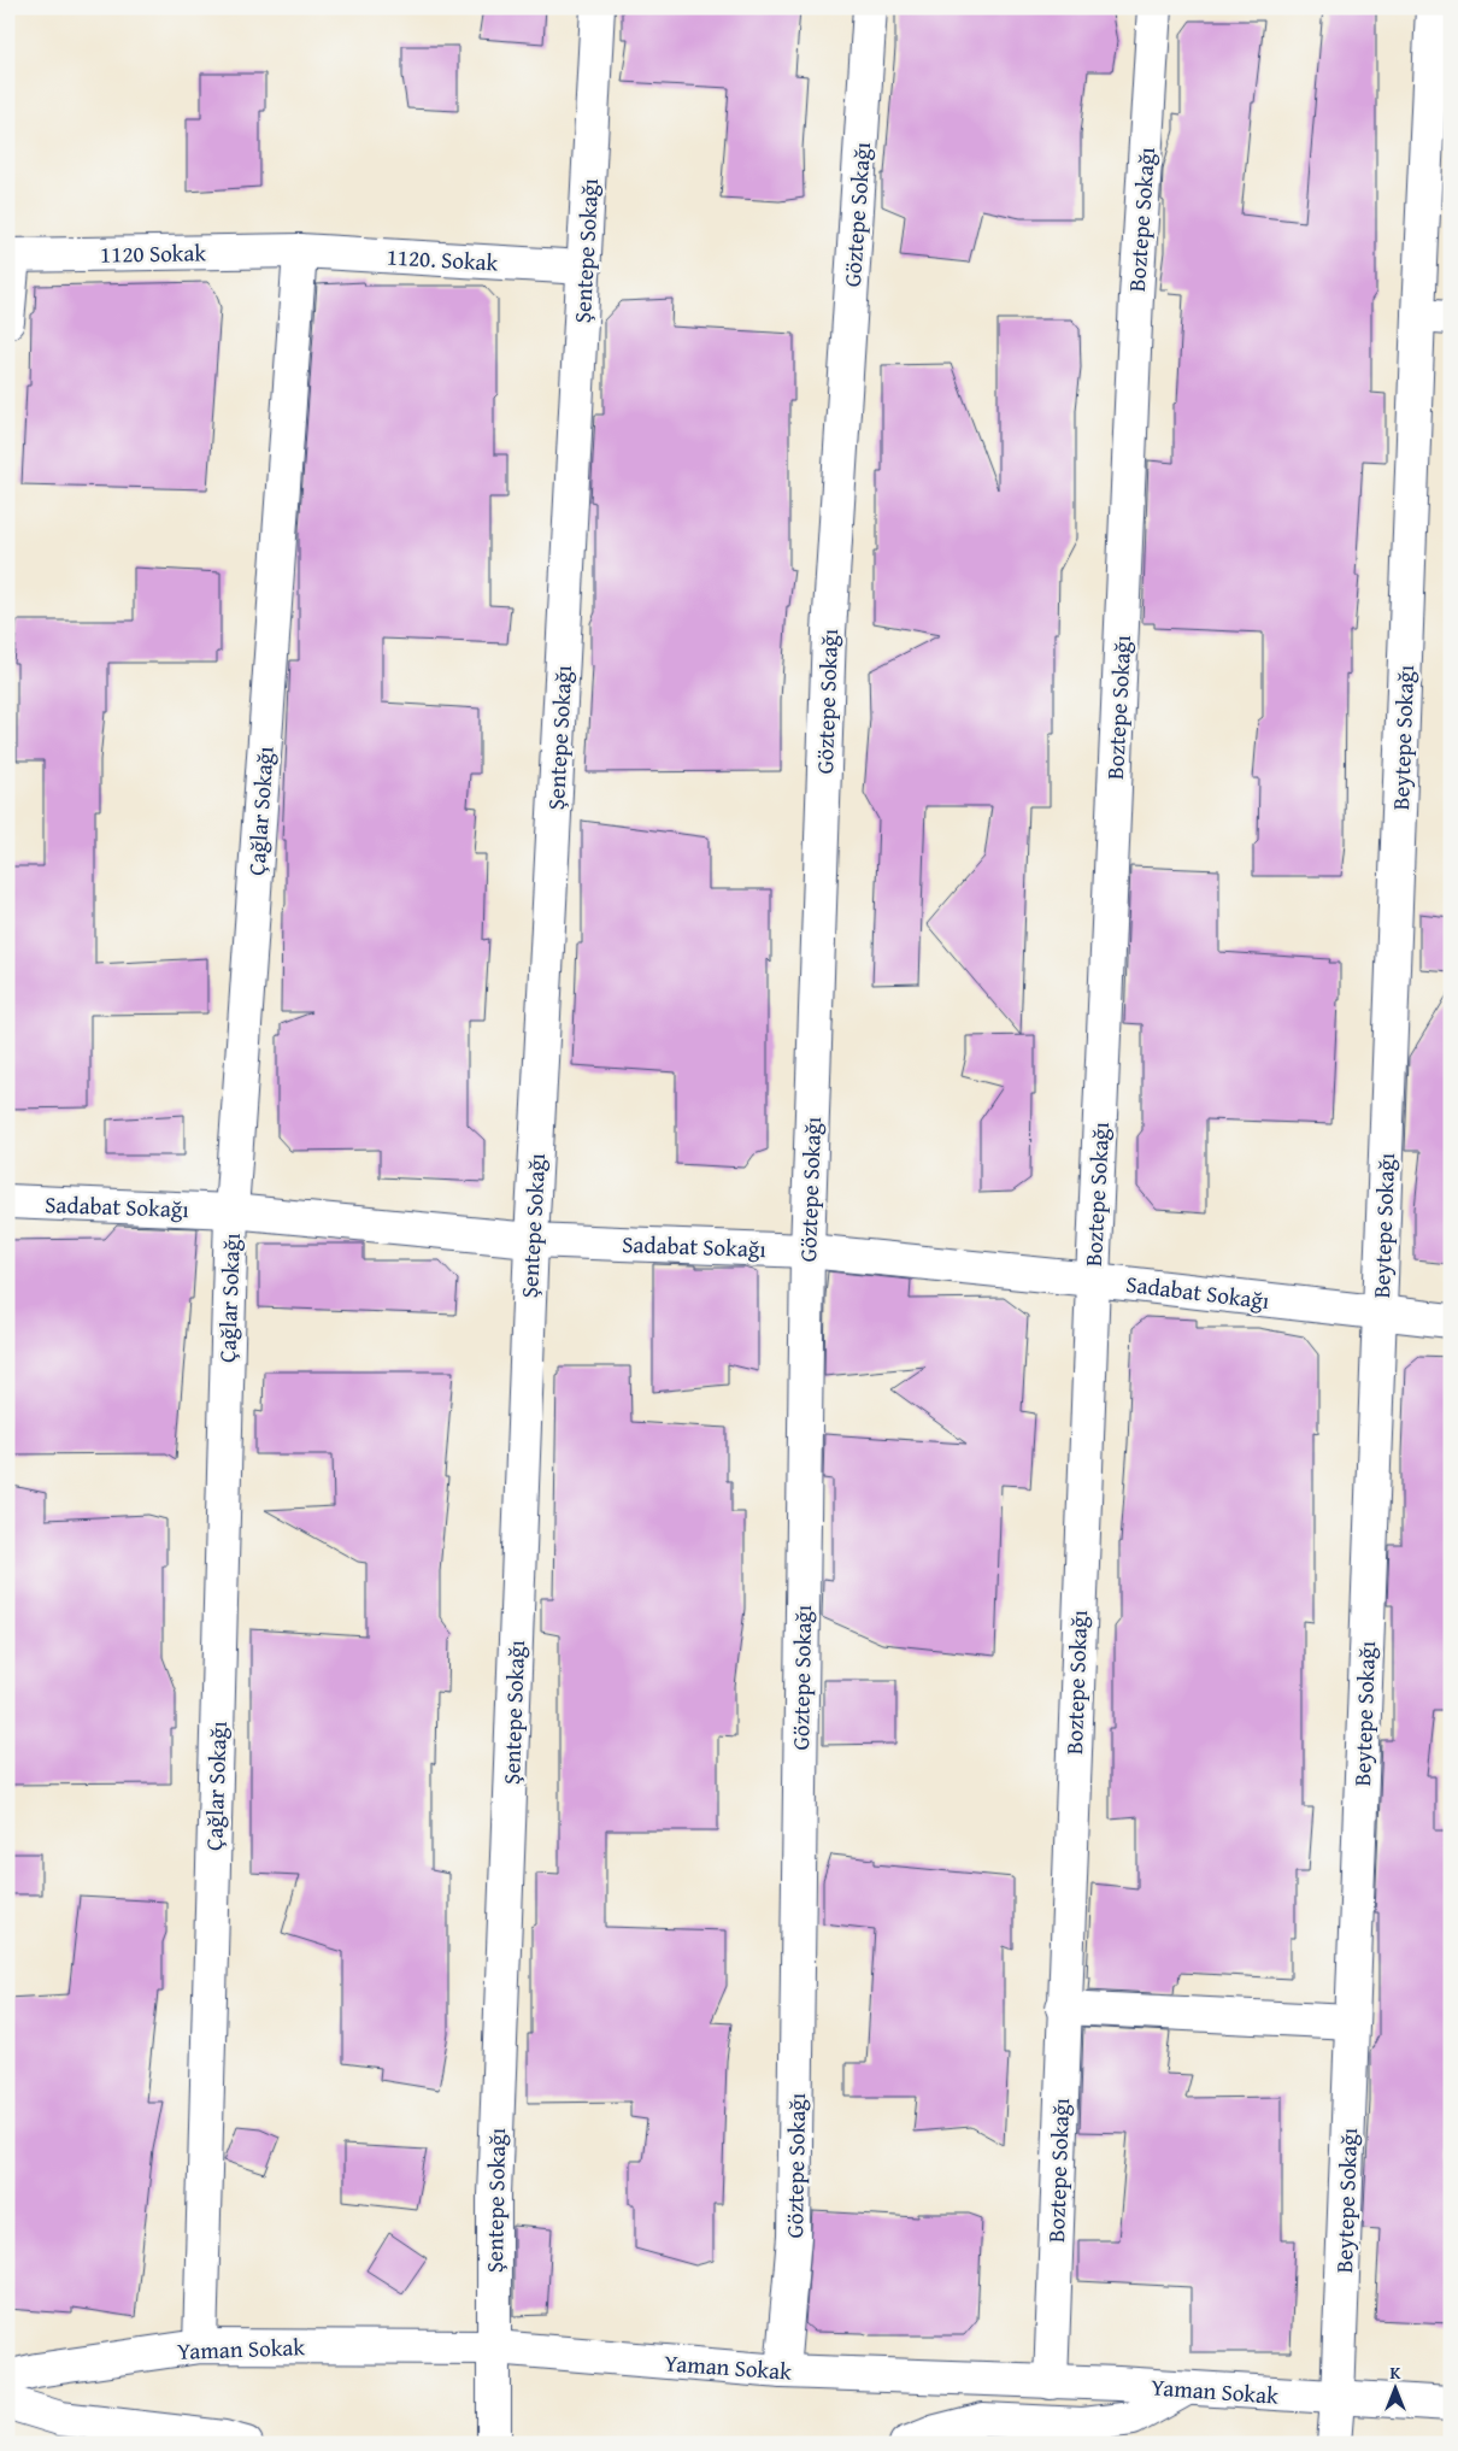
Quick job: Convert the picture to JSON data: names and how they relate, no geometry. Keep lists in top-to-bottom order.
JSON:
{
  "streets": {
    "street": [
      "Göztepe Sokağı",
      "Boztepe Sokağı",
      "Şentepe Sokağı",
      "1120 Sokak",
      "1120. Sokak",
      "Beytepe Sokağı",
      "Çağlar Sokağı",
      "Sadabat Sokağı",
      "Yaman Sokak"
    ]
  },
  "crossings": [
    ["Göztepe Sokağı", "Sadabat Sokağı"],
    ["Göztepe Sokağı", "Yaman Sokak"],
    ["Boztepe Sokağı", "Sadabat Sokağı"],
    ["Boztepe Sokağı", "Yaman Sokak"],
    ["Şentepe Sokağı", "1120. Sokak"],
    ["Şentepe Sokağı", "Sadabat Sokağı"],
    ["Şentepe Sokağı", "Yaman Sokak"],
    ["1120 Sokak", "1120. Sokak"],
    ["1120 Sokak", "Çağlar Sokağı"],
    ["1120. Sokak", "Çağlar Sokağı"],
    ["Beytepe Sokağı", "Sadabat Sokağı"],
    ["Beytepe Sokağı", "Yaman Sokak"],
    ["Çağlar Sokağı", "Sadabat Sokağı"],
    ["Çağlar Sokağı", "Yaman Sokak"]
  ],
  "north": "top"
}
